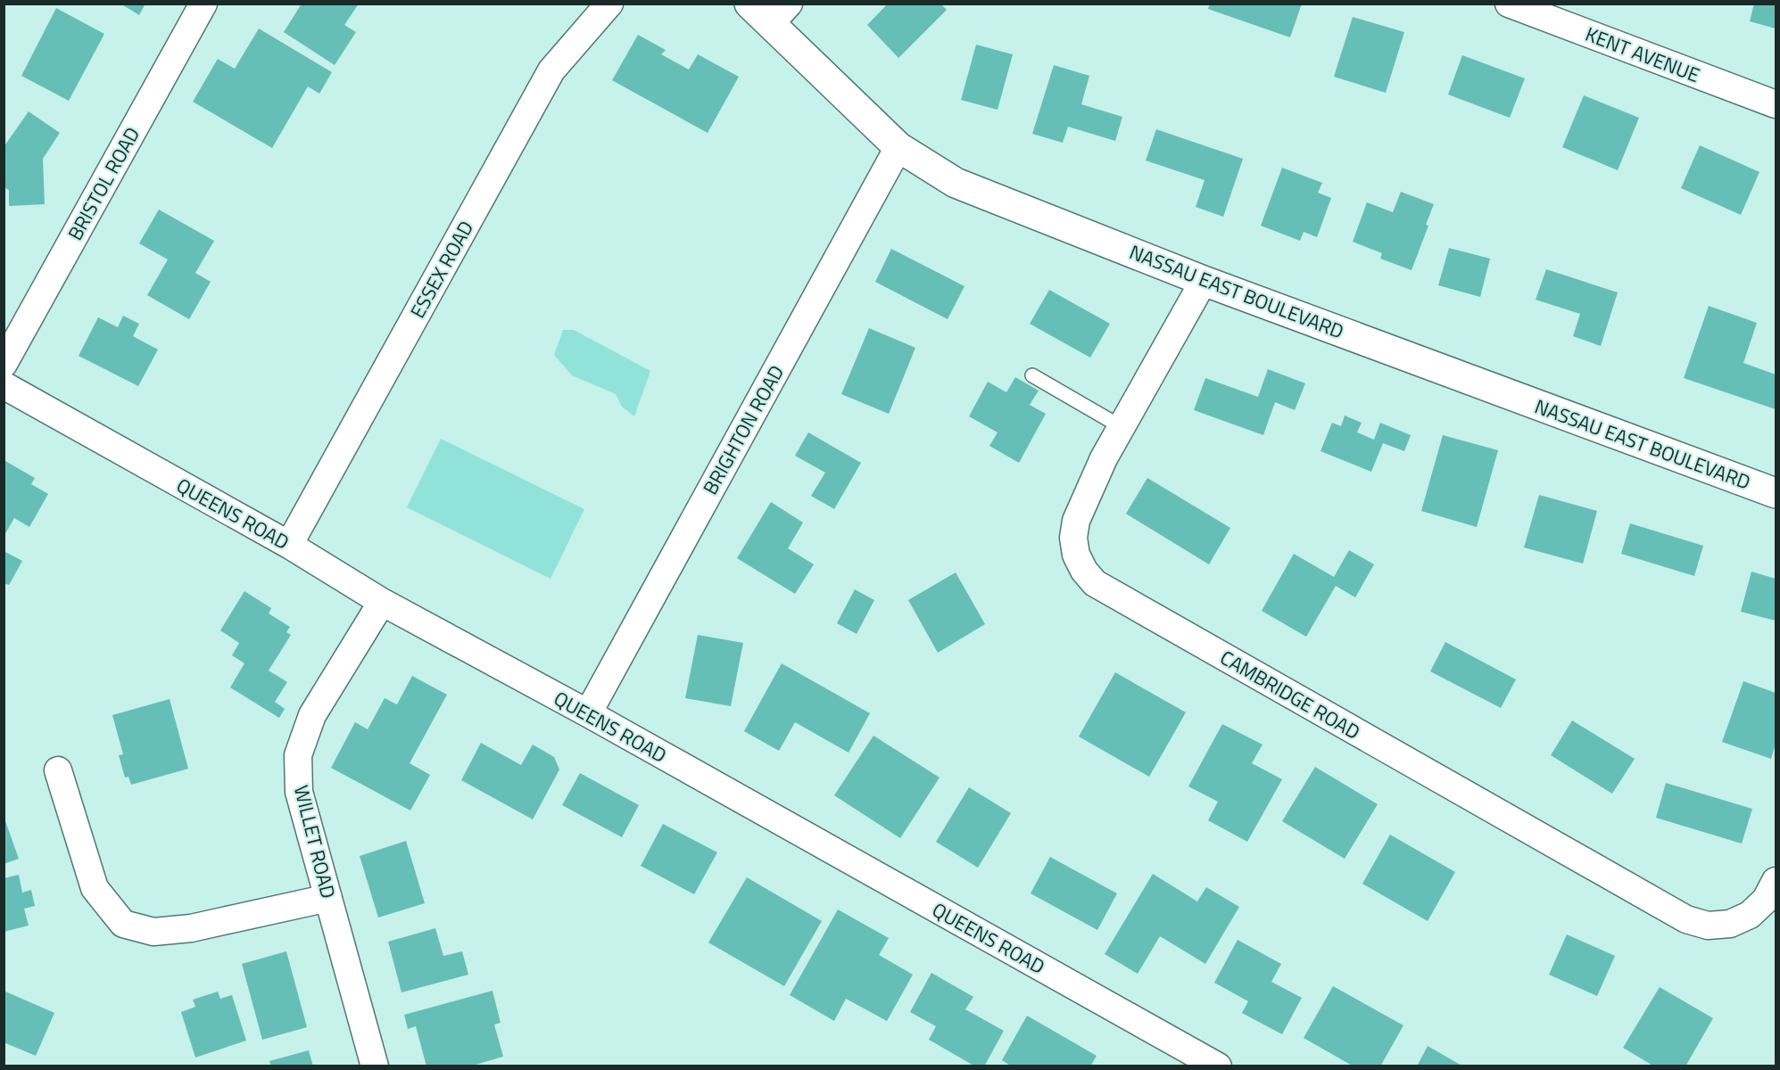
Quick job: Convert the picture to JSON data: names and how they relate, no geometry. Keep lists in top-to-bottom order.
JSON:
{
  "streets": {
    "street": [
      "KENT AVENUE",
      "BRISTOL ROAD",
      "ESSEX ROAD",
      "NASSAU EAST BOULEVARD",
      "BRIGHTON ROAD",
      "QUEENS ROAD",
      "CAMBRIDGE ROAD",
      "WILLET ROAD"
    ]
  },
  "crossings": [
    ["ESSEX ROAD", "QUEENS ROAD"],
    ["NASSAU EAST BOULEVARD", "BRIGHTON ROAD"],
    ["NASSAU EAST BOULEVARD", "CAMBRIDGE ROAD"],
    ["BRIGHTON ROAD", "QUEENS ROAD"],
    ["QUEENS ROAD", "WILLET ROAD"]
  ]
}
